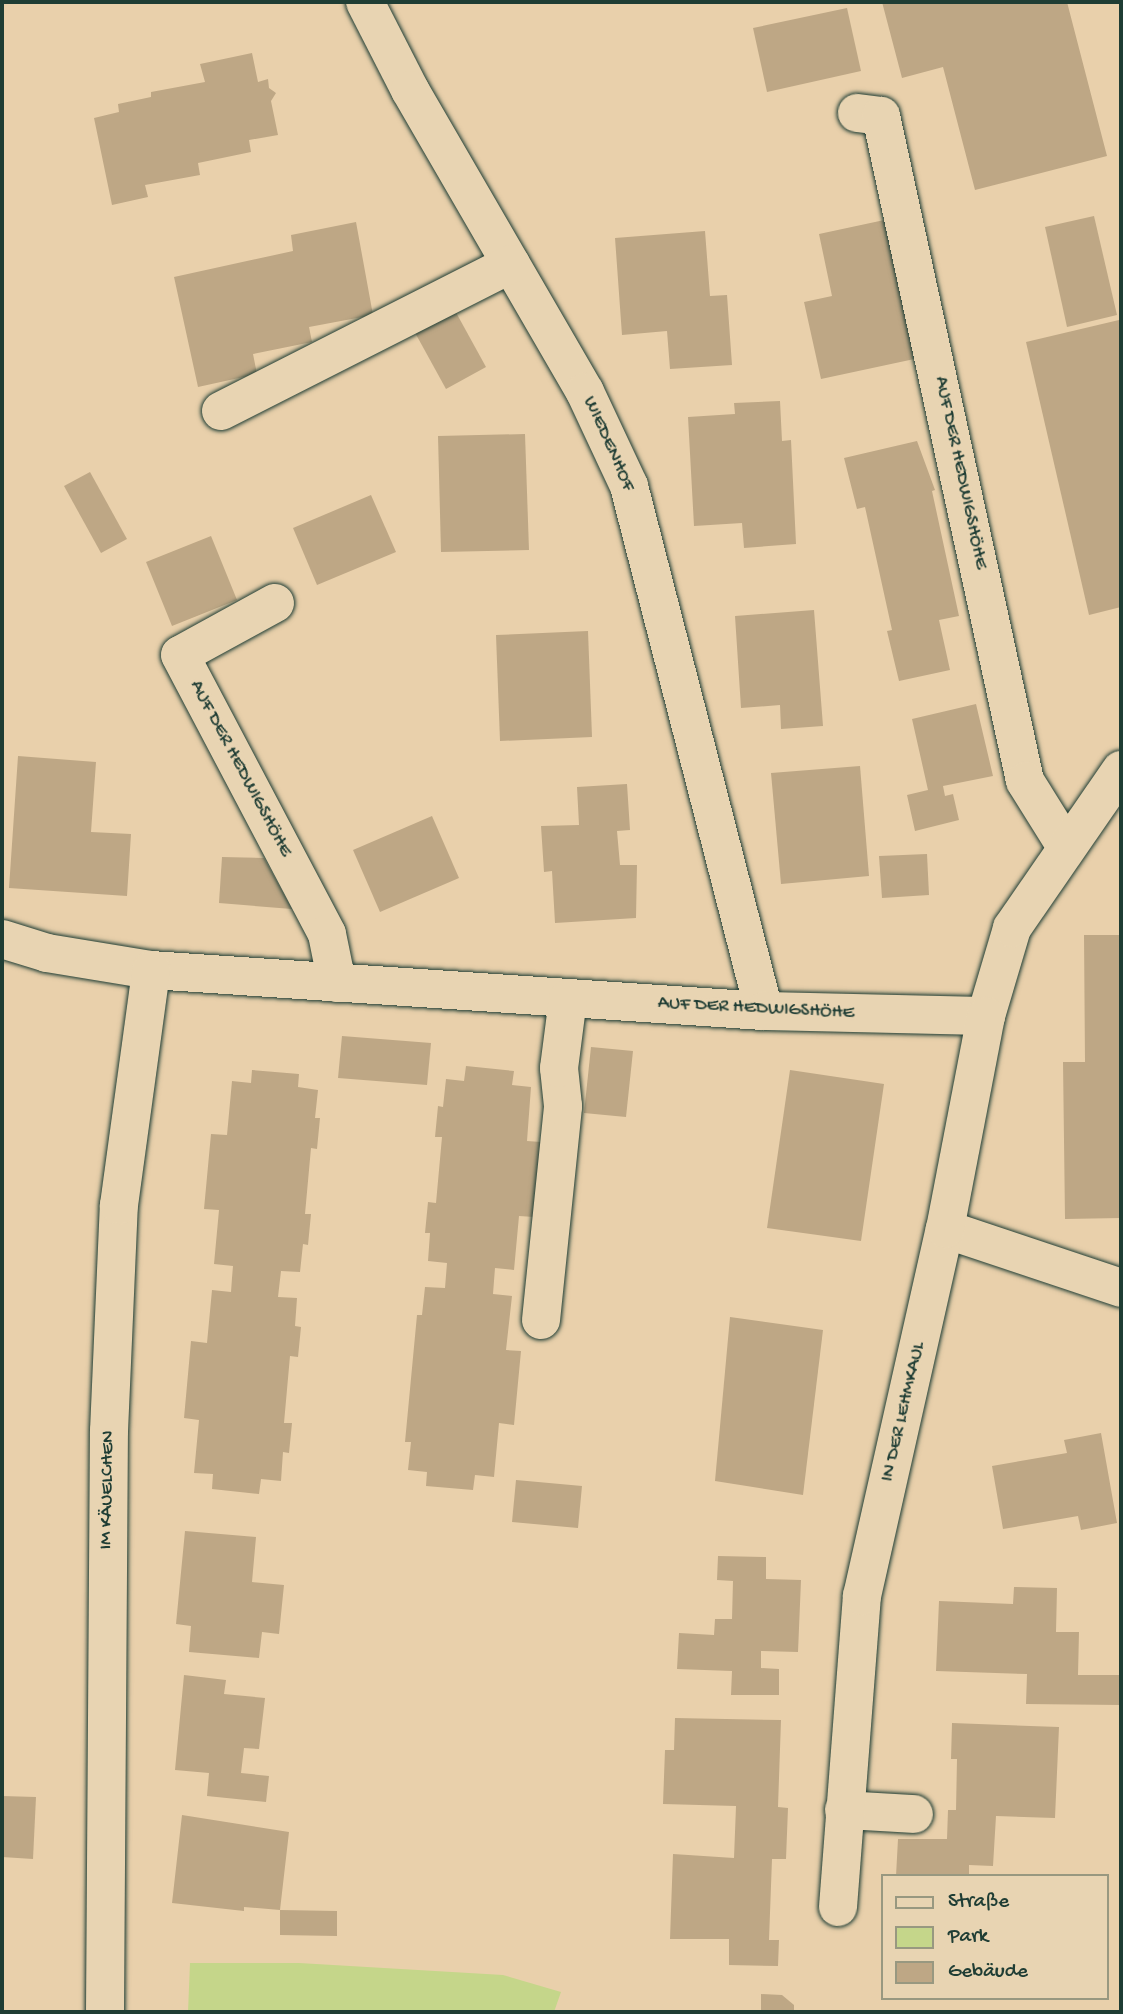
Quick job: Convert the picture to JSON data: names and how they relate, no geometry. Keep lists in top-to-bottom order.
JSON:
{
  "streets": {
    "street": [
      "WIEDENHOF",
      "AUF DER HEDWIGSHÖHE",
      "IN DER LEHMKAUL",
      "IM KÄUELCHEN"
    ]
  },
  "crossings": [
    ["WIEDENHOF", "AUF DER HEDWIGSHÖHE"],
    ["AUF DER HEDWIGSHÖHE", "IN DER LEHMKAUL"],
    ["AUF DER HEDWIGSHÖHE", "IM KÄUELCHEN"]
  ],
  "legend": ["Straße", "Park", "Gebäude"]
}
